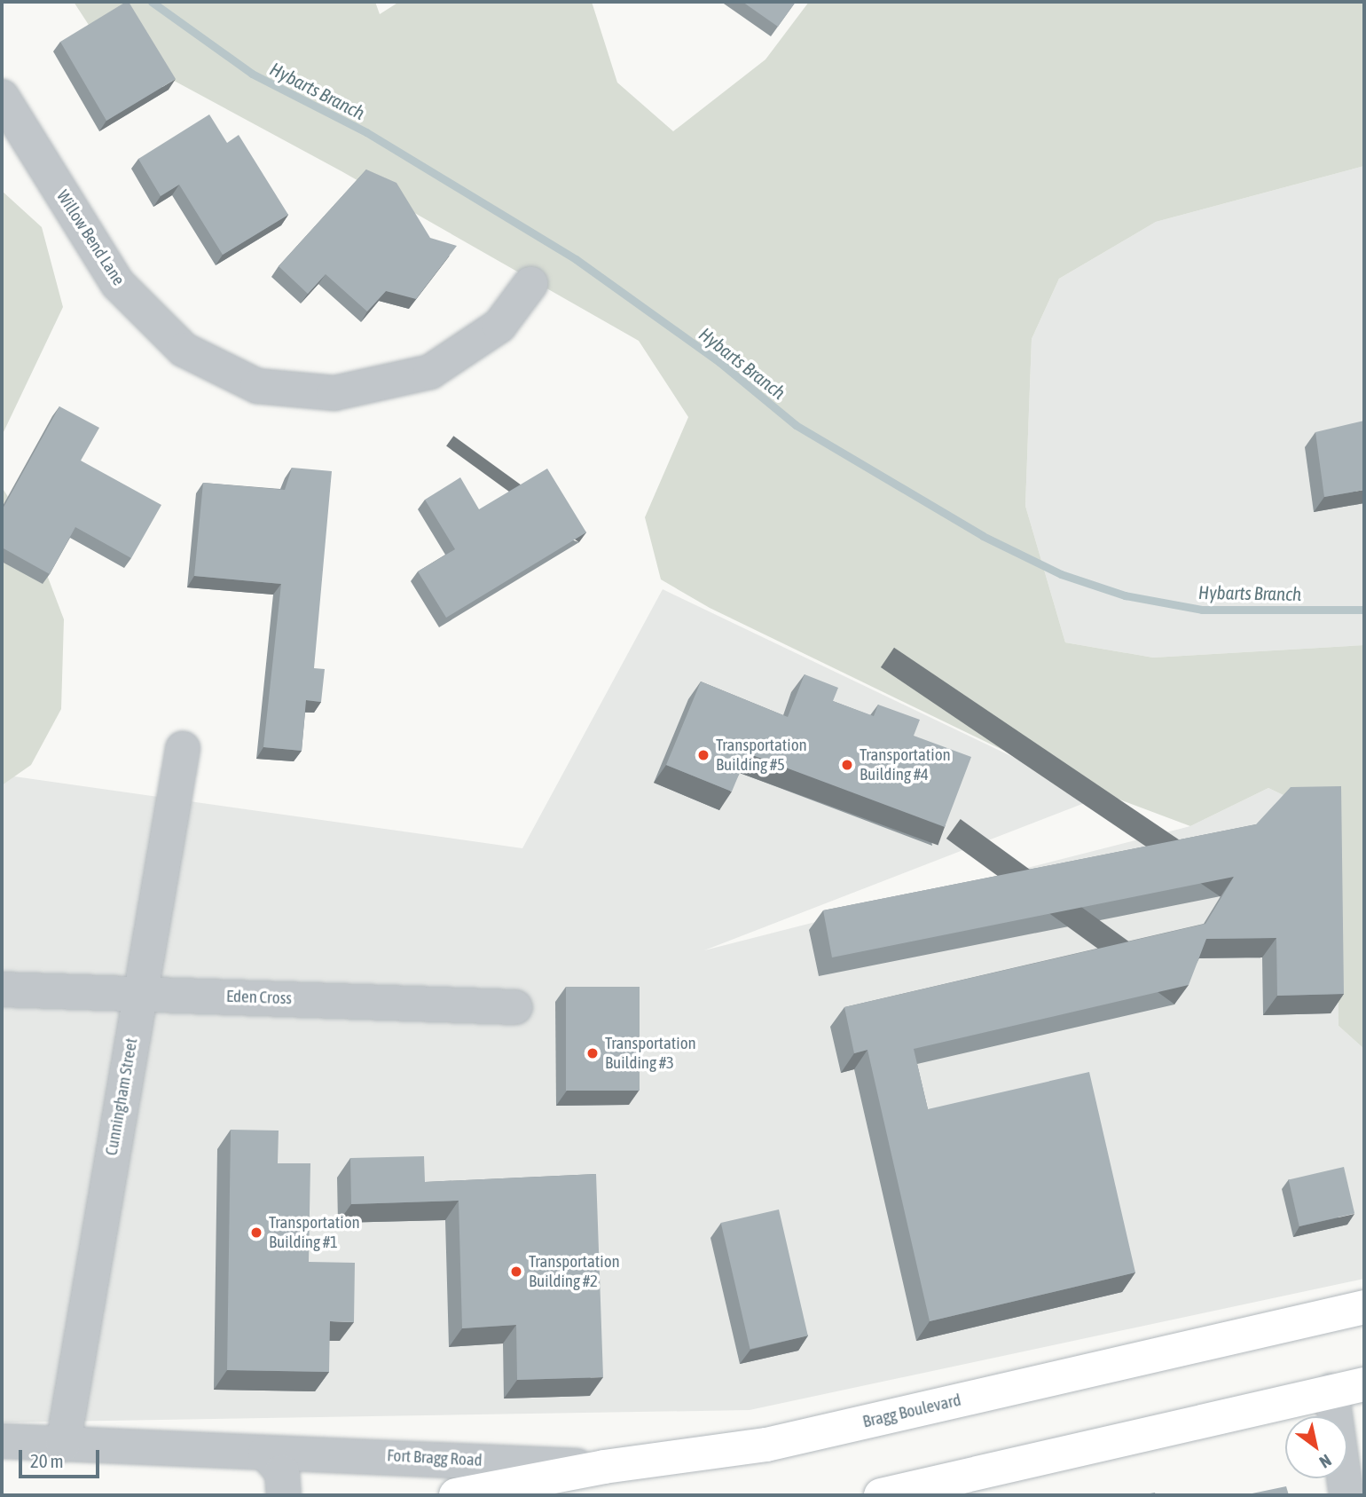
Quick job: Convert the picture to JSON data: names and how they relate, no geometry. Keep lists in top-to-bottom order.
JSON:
{
  "streets": {
    "main road": ["Bragg Boulevard"],
    "street": [
      "Willow Bend Lane",
      "Eden Cross",
      "Cunningham Street",
      "Fort Bragg Road"
    ]
  },
  "crossings": [
    ["Eden Cross", "Cunningham Street"],
    ["Cunningham Street", "Fort Bragg Road"],
    ["Bragg Boulevard", "Fort Bragg Road"]
  ],
  "water": ["Hybarts Branch"],
  "places": [
    "Transportation Building #5",
    "Transportation Building #4",
    "Transportation Building #3",
    "Transportation Building #1",
    "Transportation Building #2"
  ],
  "scale_bar": "20 m",
  "north": "bottom right"
}
